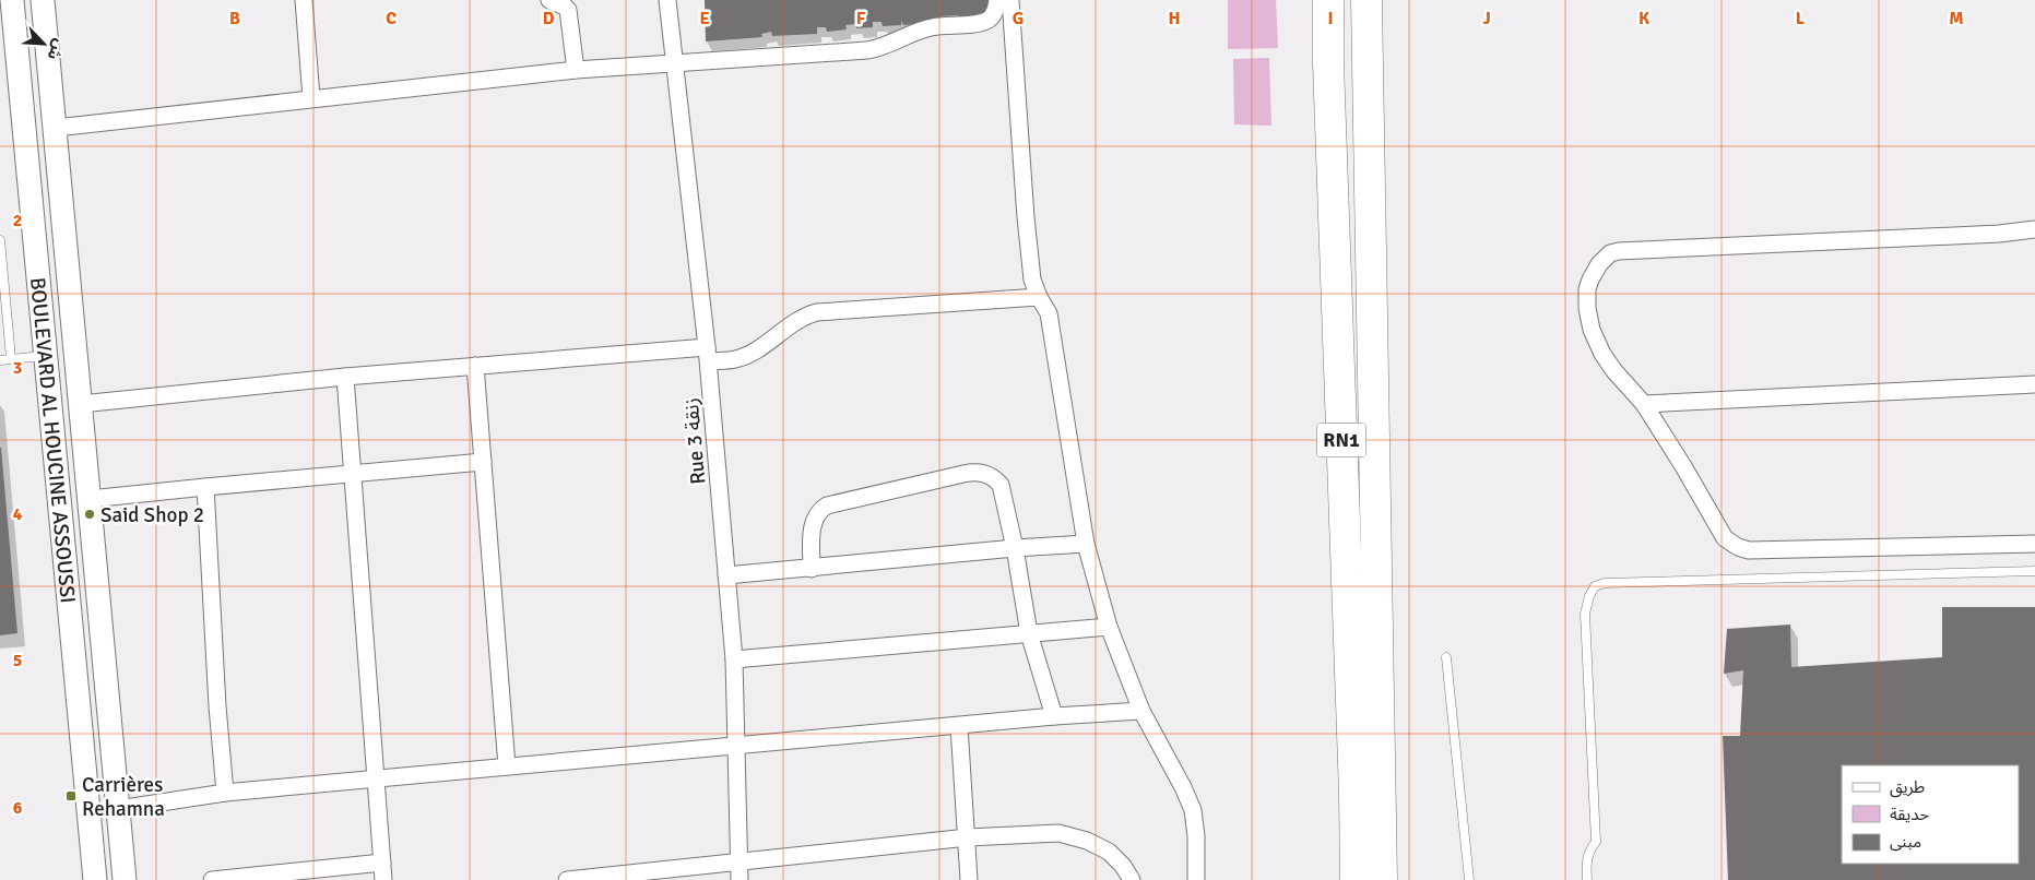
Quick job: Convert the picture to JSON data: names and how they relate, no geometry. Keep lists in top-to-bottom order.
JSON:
{
  "streets": {
    "highway": ["RN1"],
    "street": ["BOULEVARD AL HOUCINE ASSOUSSI", "Rue 3 زنقة"]
  },
  "places": {
    "other": ["Said Shop 2"],
    "transit": ["Carrières Rehamna"]
  },
  "legend": ["طريق", "حديقة", "مبنى"],
  "north": "bottom right",
  "grid": {
    "columns": [
      "B",
      "C",
      "D",
      "E",
      "F",
      "G",
      "H",
      "I",
      "J",
      "K",
      "L",
      "M"
    ],
    "rows": [
      "2",
      "3",
      "4",
      "5",
      "6"
    ]
  }
}
